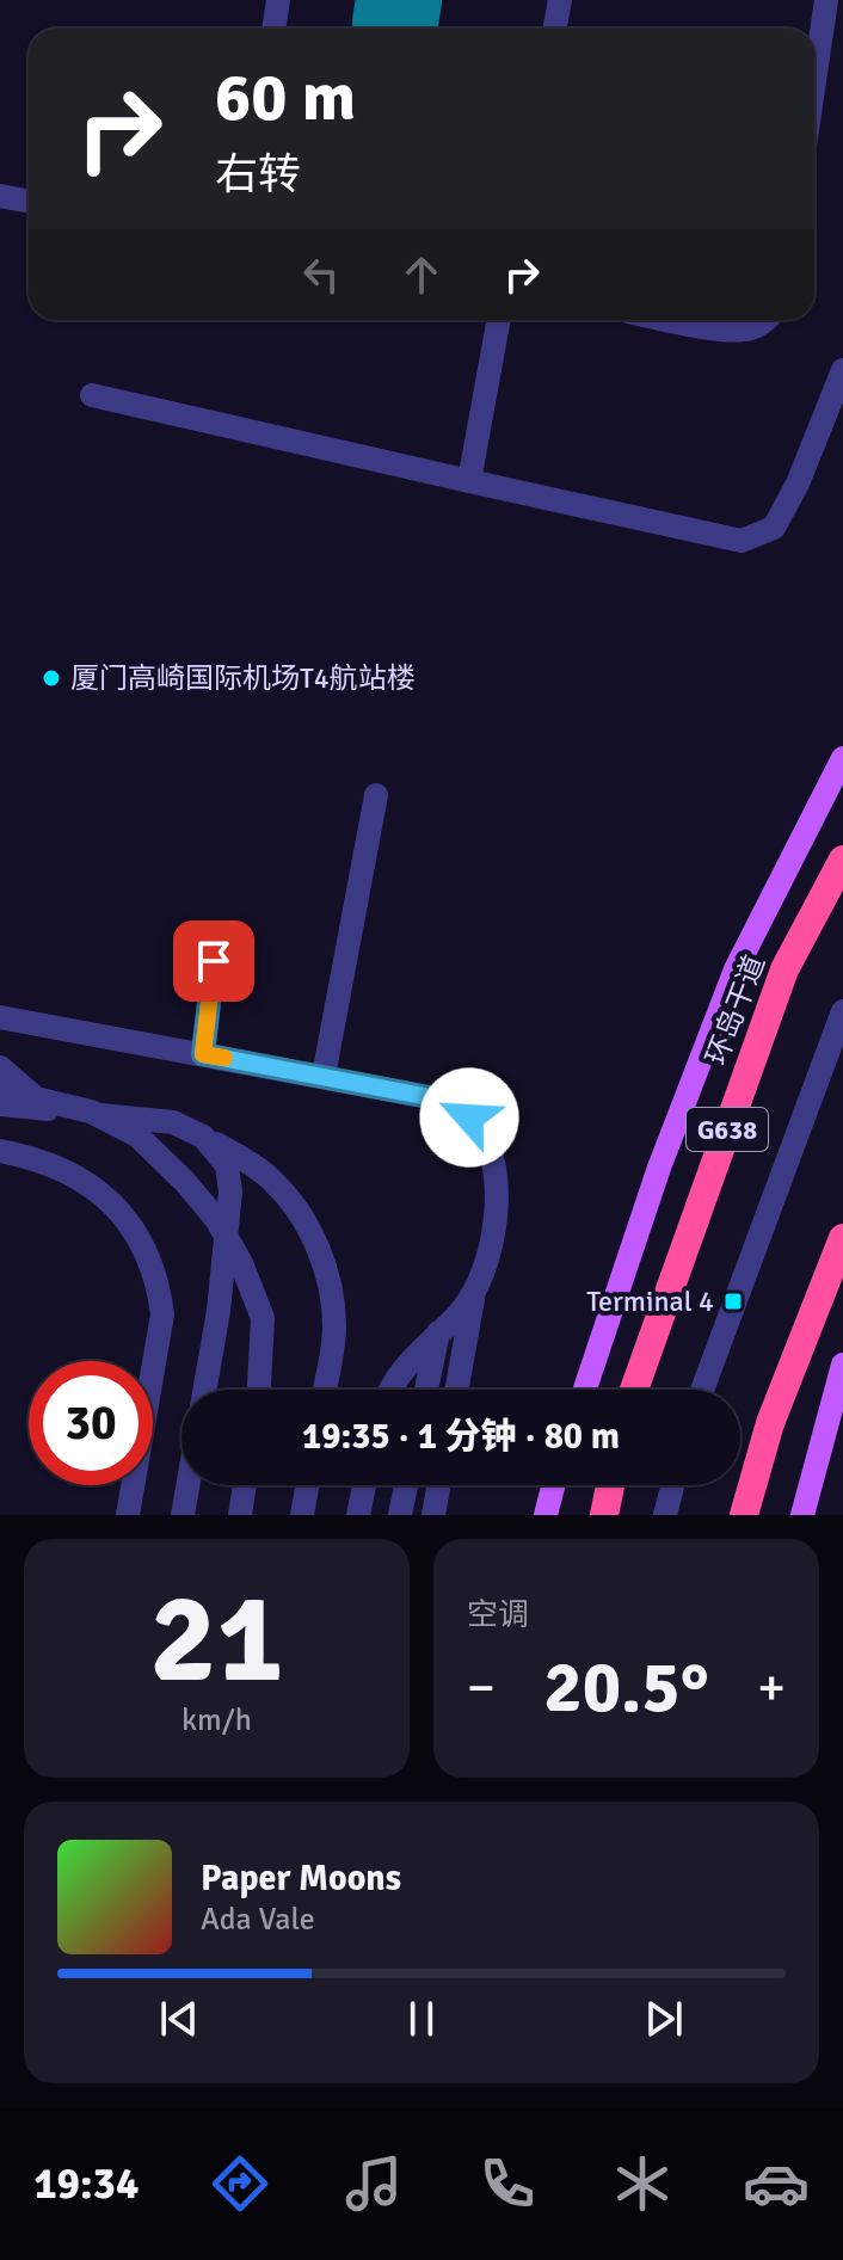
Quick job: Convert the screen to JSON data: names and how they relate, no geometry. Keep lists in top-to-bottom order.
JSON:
{
  "streets": {
    "highway": ["环岛干道", "G638"]
  },
  "places": {
    "other": ["厦门高崎国际机场T4航站楼"],
    "transit": ["Terminal 4"]
  },
  "page": {
    "turn": ["60 m", "右转"],
    "limit": "30",
    "trip": "19:35 · 1 分钟 · 80 m",
    "tile": [
      ["21", "km/h"],
      "空调"
    ],
    "heat": ["−", "20.5°", "+"],
    "song": ["Paper Moons", "Ada Vale"],
    "tabs": "19:34"
  }
}
